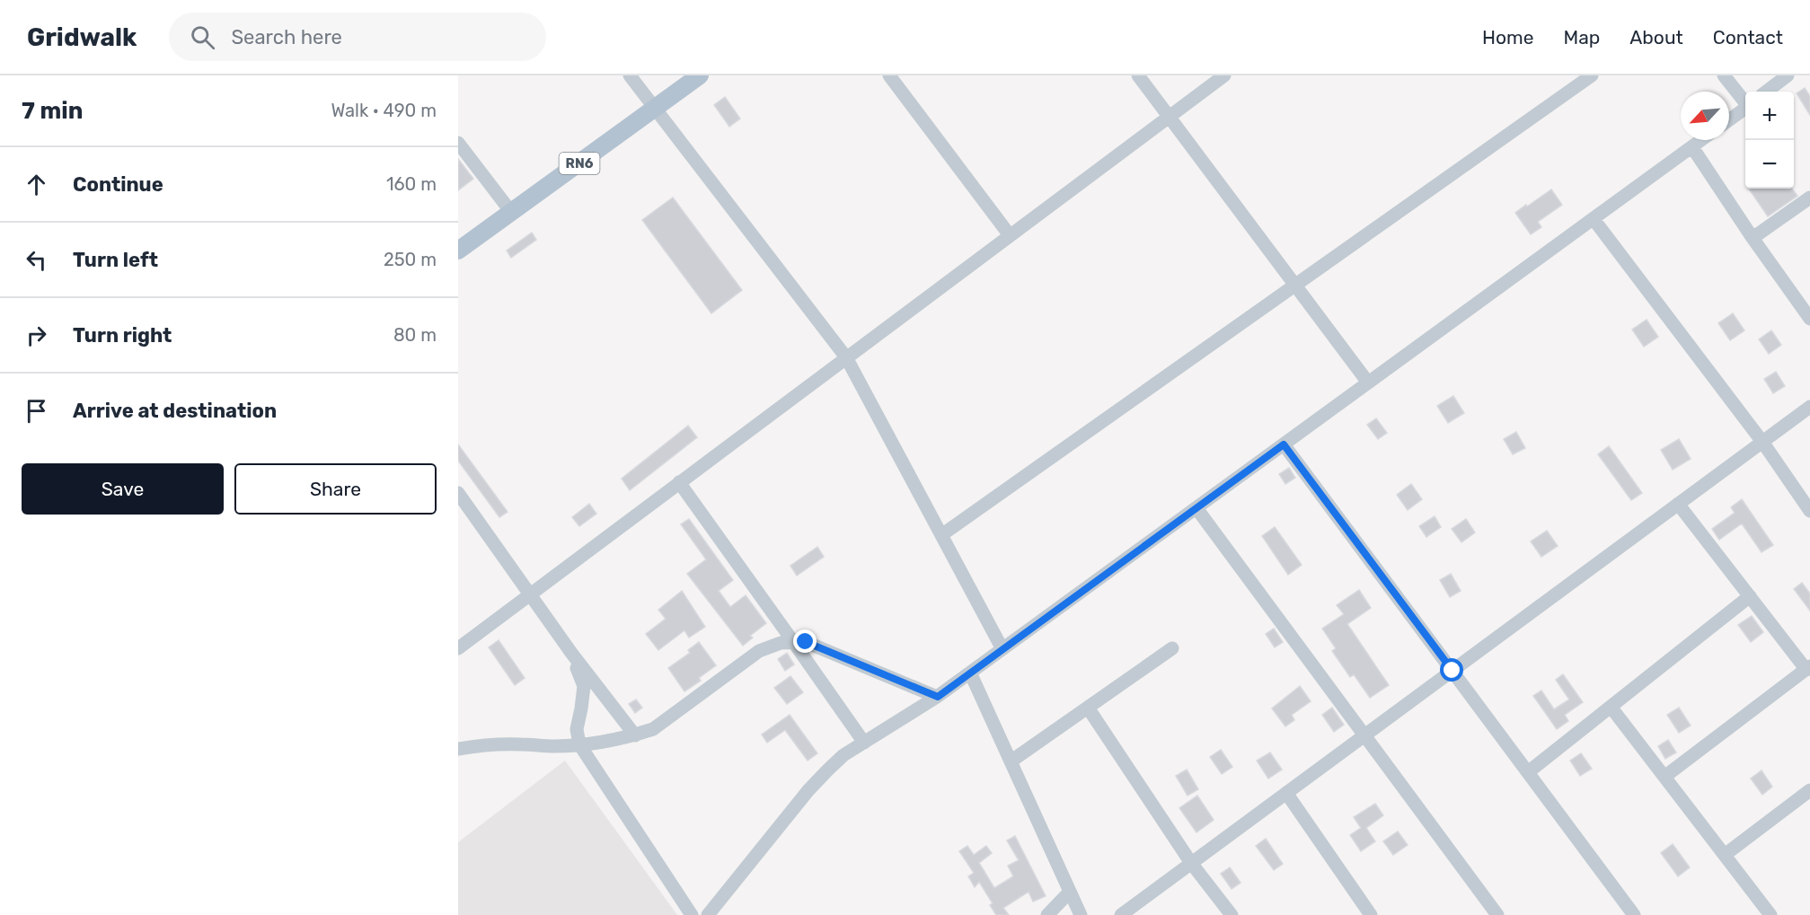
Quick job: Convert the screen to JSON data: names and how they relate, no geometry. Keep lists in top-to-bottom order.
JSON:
{
  "streets": {
    "main road": ["RN6"]
  },
  "north": "bottom left",
  "page": {
    "header": "Gridwalk",
    "search": "Search here",
    "nav": [
      "Home",
      "Map",
      "About",
      "Contact"
    ],
    "heading": ["7 min", "Walk · 490 m"],
    "map_buttons": ["+", "−"],
    "list": [
      ["Continue", "160 m"],
      ["Turn left", "250 m"],
      ["Turn right", "80 m"],
      "Arrive at destination"
    ],
    "buttons": ["Save", "Share"]
  }
}
